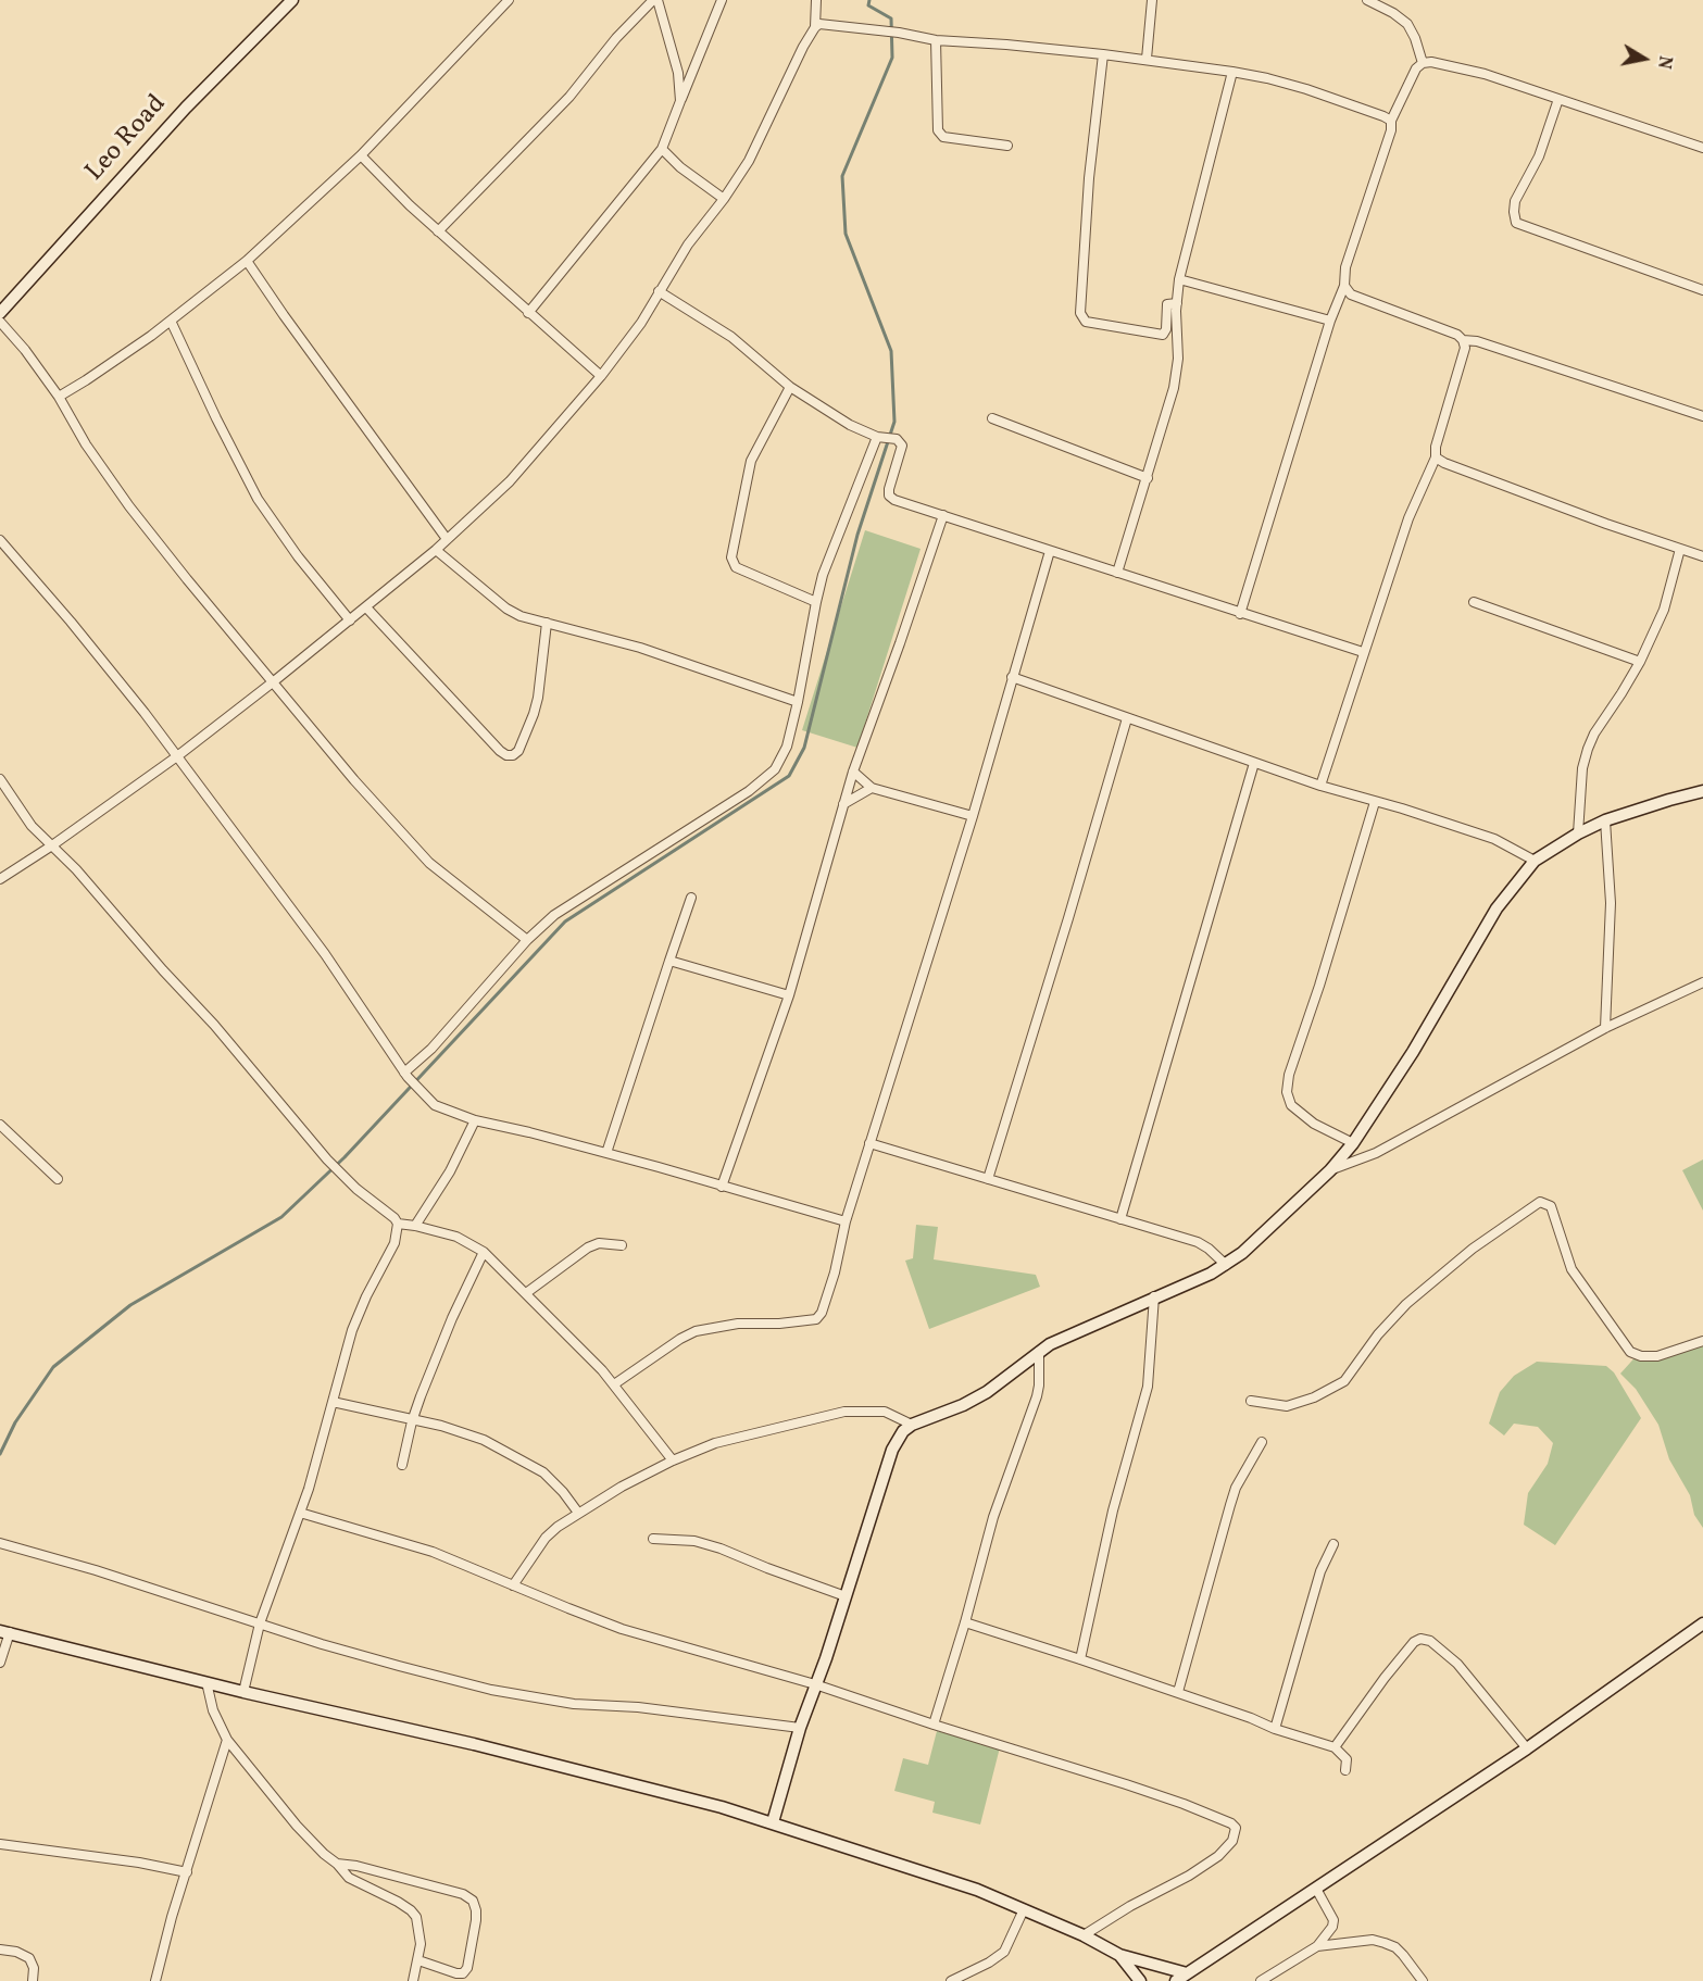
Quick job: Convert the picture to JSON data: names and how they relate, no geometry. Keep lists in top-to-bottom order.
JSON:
{
  "streets": {
    "street": ["Leo Road"]
  },
  "north": "right"
}
